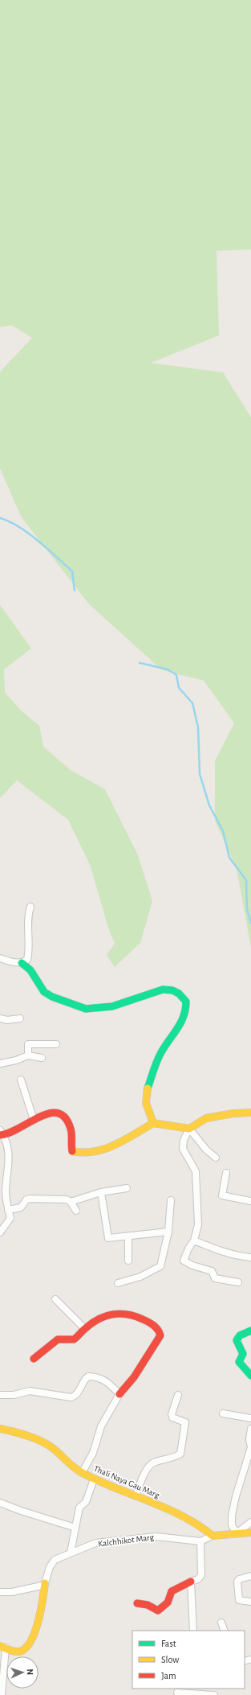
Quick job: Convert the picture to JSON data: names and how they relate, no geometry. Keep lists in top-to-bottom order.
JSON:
{
  "streets": {
    "street": ["Thali Naya Gau Marg", "Kalchhikot Marg"]
  },
  "legend": ["Fast", "Slow", "Jam"],
  "north": "right"
}
